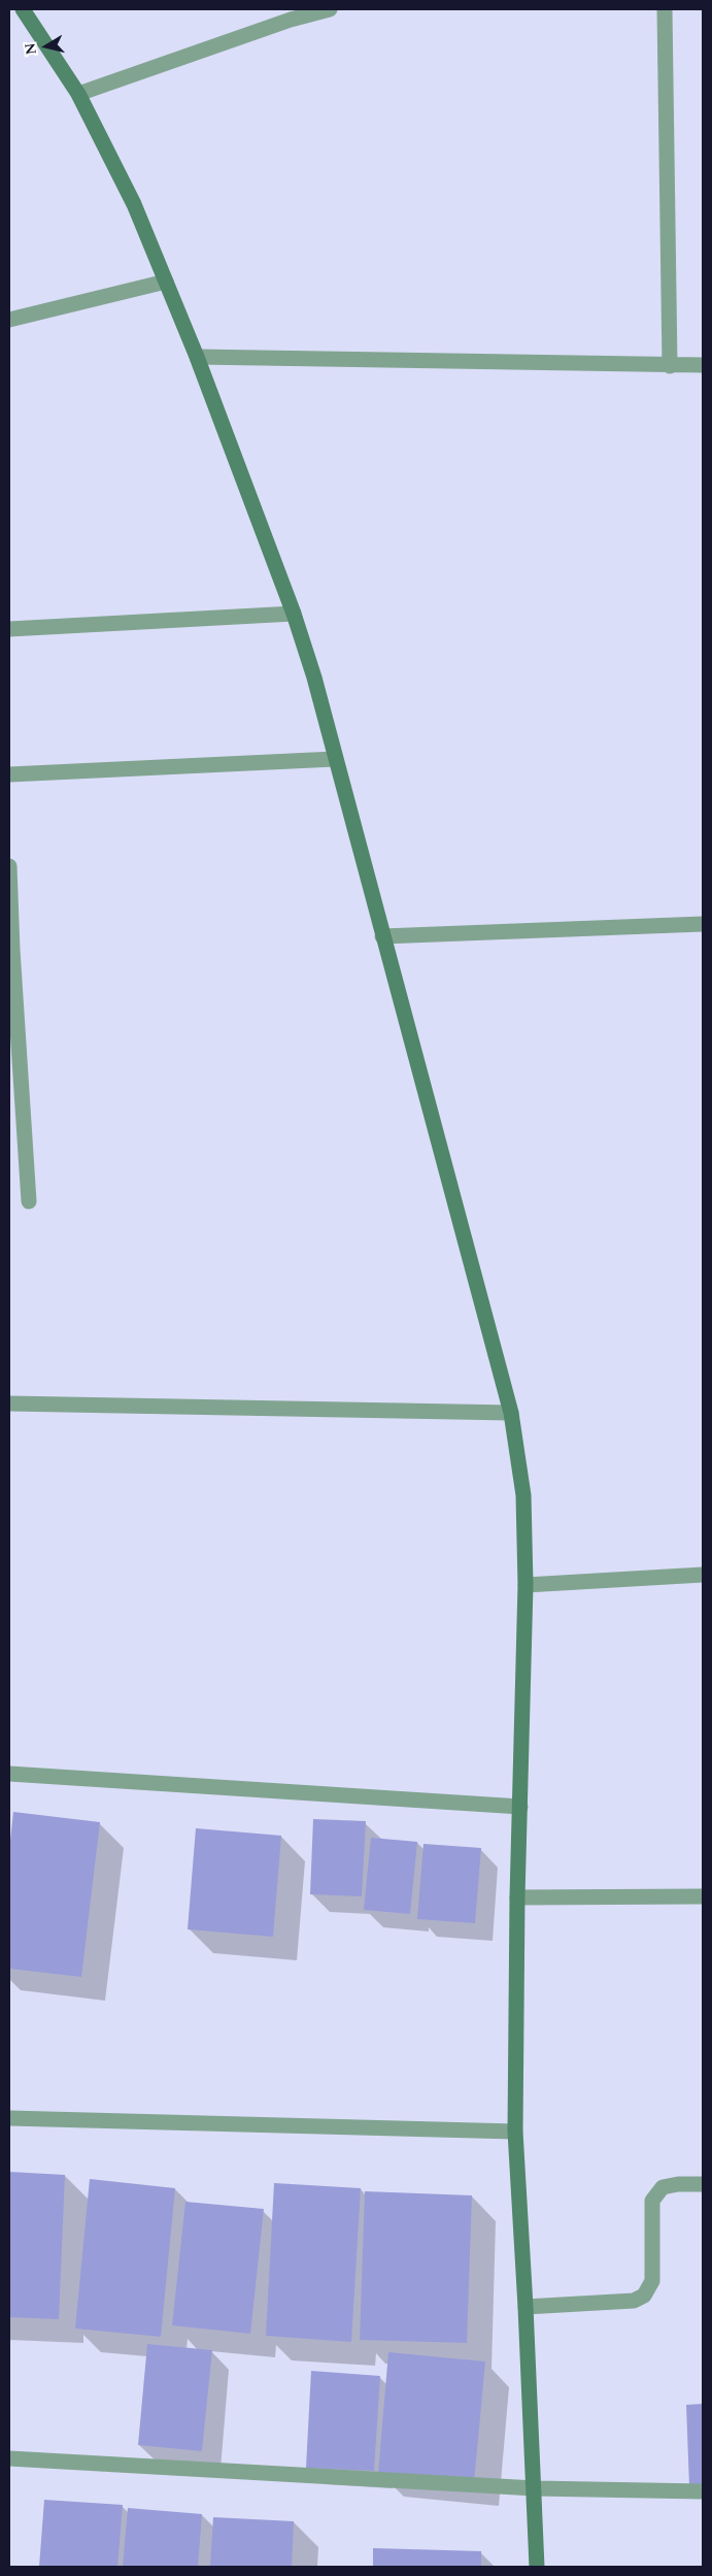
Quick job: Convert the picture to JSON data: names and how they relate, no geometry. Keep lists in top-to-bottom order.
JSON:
{
  "north": "left"
}
